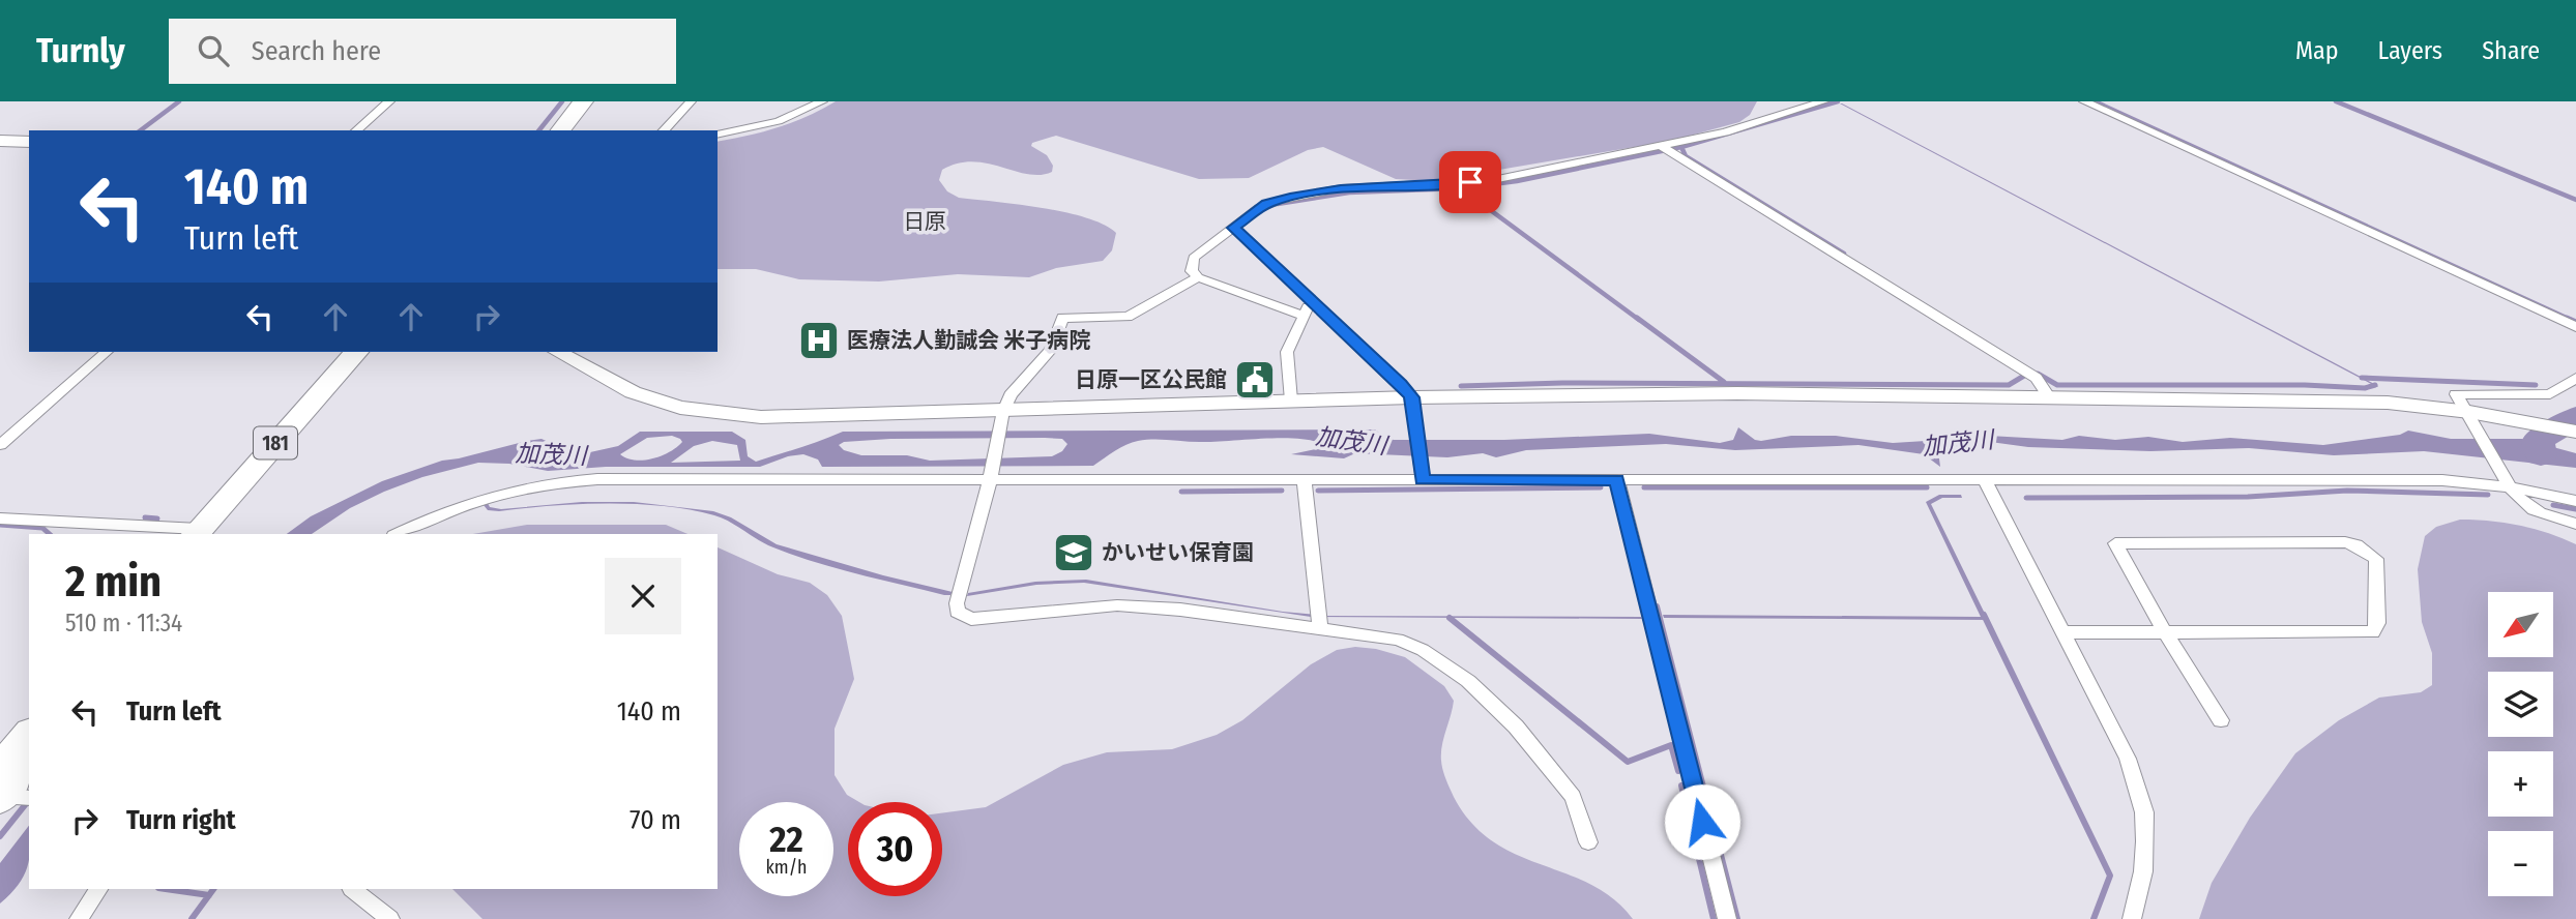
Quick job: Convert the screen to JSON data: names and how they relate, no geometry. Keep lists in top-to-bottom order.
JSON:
{
  "streets": {
    "highway": ["181"]
  },
  "districts": ["日原"],
  "water": ["加茂川"],
  "places": {
    "hospital": ["医療法人勤誠会 米子病院"],
    "public building": ["日原一区公民館"],
    "school or university": ["かいせい保育園"]
  },
  "north": "bottom left",
  "page": {
    "header": "Turnly",
    "search": "Search here",
    "nav": ["Map", "Layers", "Share"],
    "turn": ["140 m", "Turn left"],
    "heading": ["2 min", "510 m · 11:34"],
    "map_buttons": ["+", "−"],
    "list": [
      {
        "name": "Turn left",
        "value": "140 m"
      },
      {
        "name": "Turn right",
        "value": "70 m"
      }
    ],
    "speed": "22 km/h",
    "limit": "30"
  }
}
